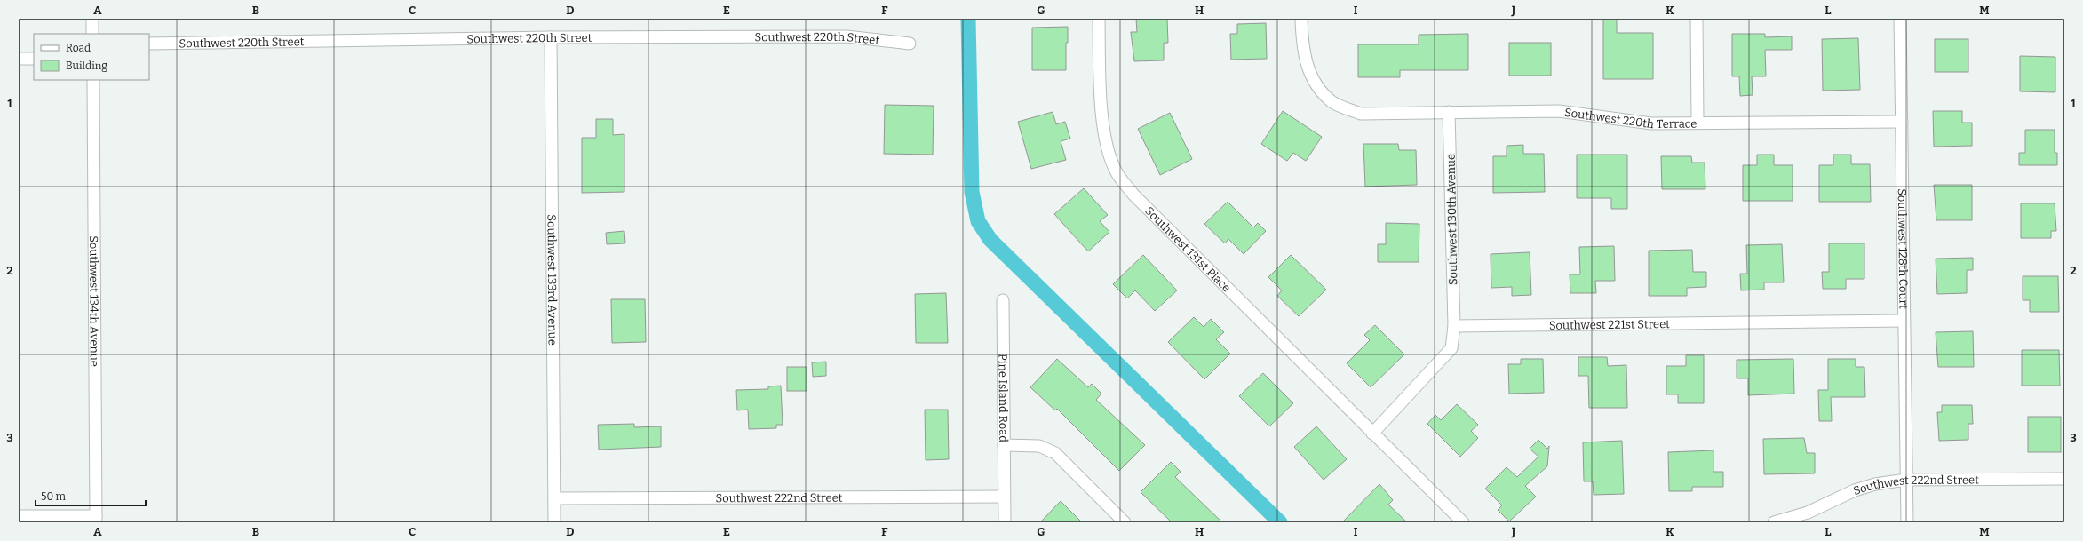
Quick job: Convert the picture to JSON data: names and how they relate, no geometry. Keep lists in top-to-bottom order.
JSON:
{
  "streets": {
    "street": [
      "Southwest 220th Street",
      "Southwest 220th Terrace",
      "Southwest 130th Avenue",
      "Southwest 131st Place",
      "Southwest 128th Court",
      "Southwest 133rd Avenue",
      "Southwest 134th Avenue",
      "Southwest 221st Street",
      "Pine Island Road",
      "Southwest 222nd Street"
    ]
  },
  "crossings": [
    ["Southwest 220th Street", "Southwest 133rd Avenue"],
    ["Southwest 220th Terrace", "Southwest 130th Avenue"],
    ["Southwest 220th Terrace", "Southwest 128th Court"],
    ["Southwest 130th Avenue", "Southwest 221st Street"],
    ["Southwest 128th Court", "Southwest 221st Street"],
    ["Southwest 128th Court", "Southwest 222nd Street"],
    ["Southwest 133rd Avenue", "Southwest 222nd Street"],
    ["Pine Island Road", "Southwest 222nd Street"]
  ],
  "legend": ["Road", "Building"],
  "scale_bar": "50 m",
  "grid": {
    "columns": [
      "A",
      "B",
      "C",
      "D",
      "E",
      "F",
      "G",
      "H",
      "I",
      "J",
      "K",
      "L",
      "M"
    ],
    "rows": ["1", "2", "3"]
  }
}
